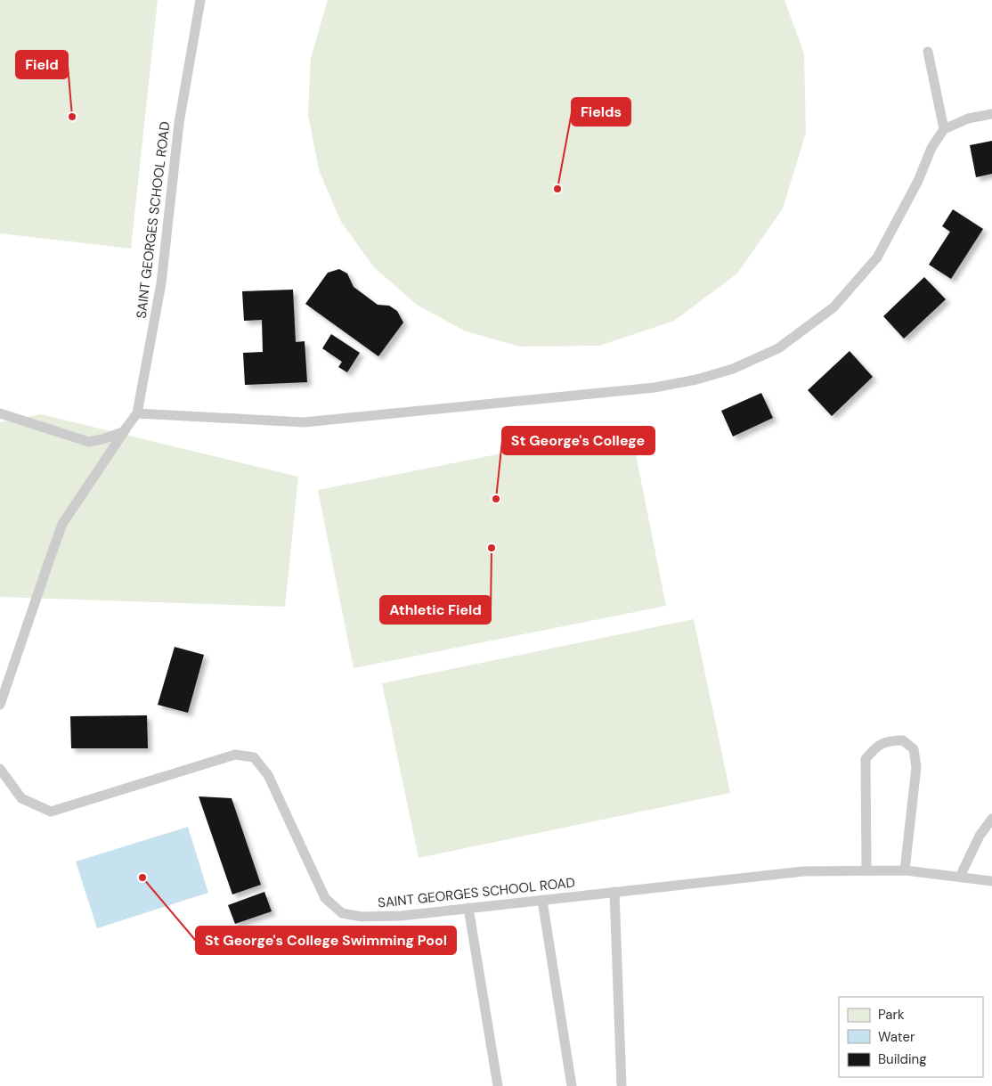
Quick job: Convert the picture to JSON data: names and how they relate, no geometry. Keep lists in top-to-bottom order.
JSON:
{
  "streets": {
    "lane": ["SAINT GEORGES SCHOOL ROAD"]
  },
  "places": [
    "Field",
    "Fields",
    "St George's College",
    "Athletic Field",
    "St George's College Swimming Pool"
  ],
  "legend": ["Park", "Water", "Building"]
}
